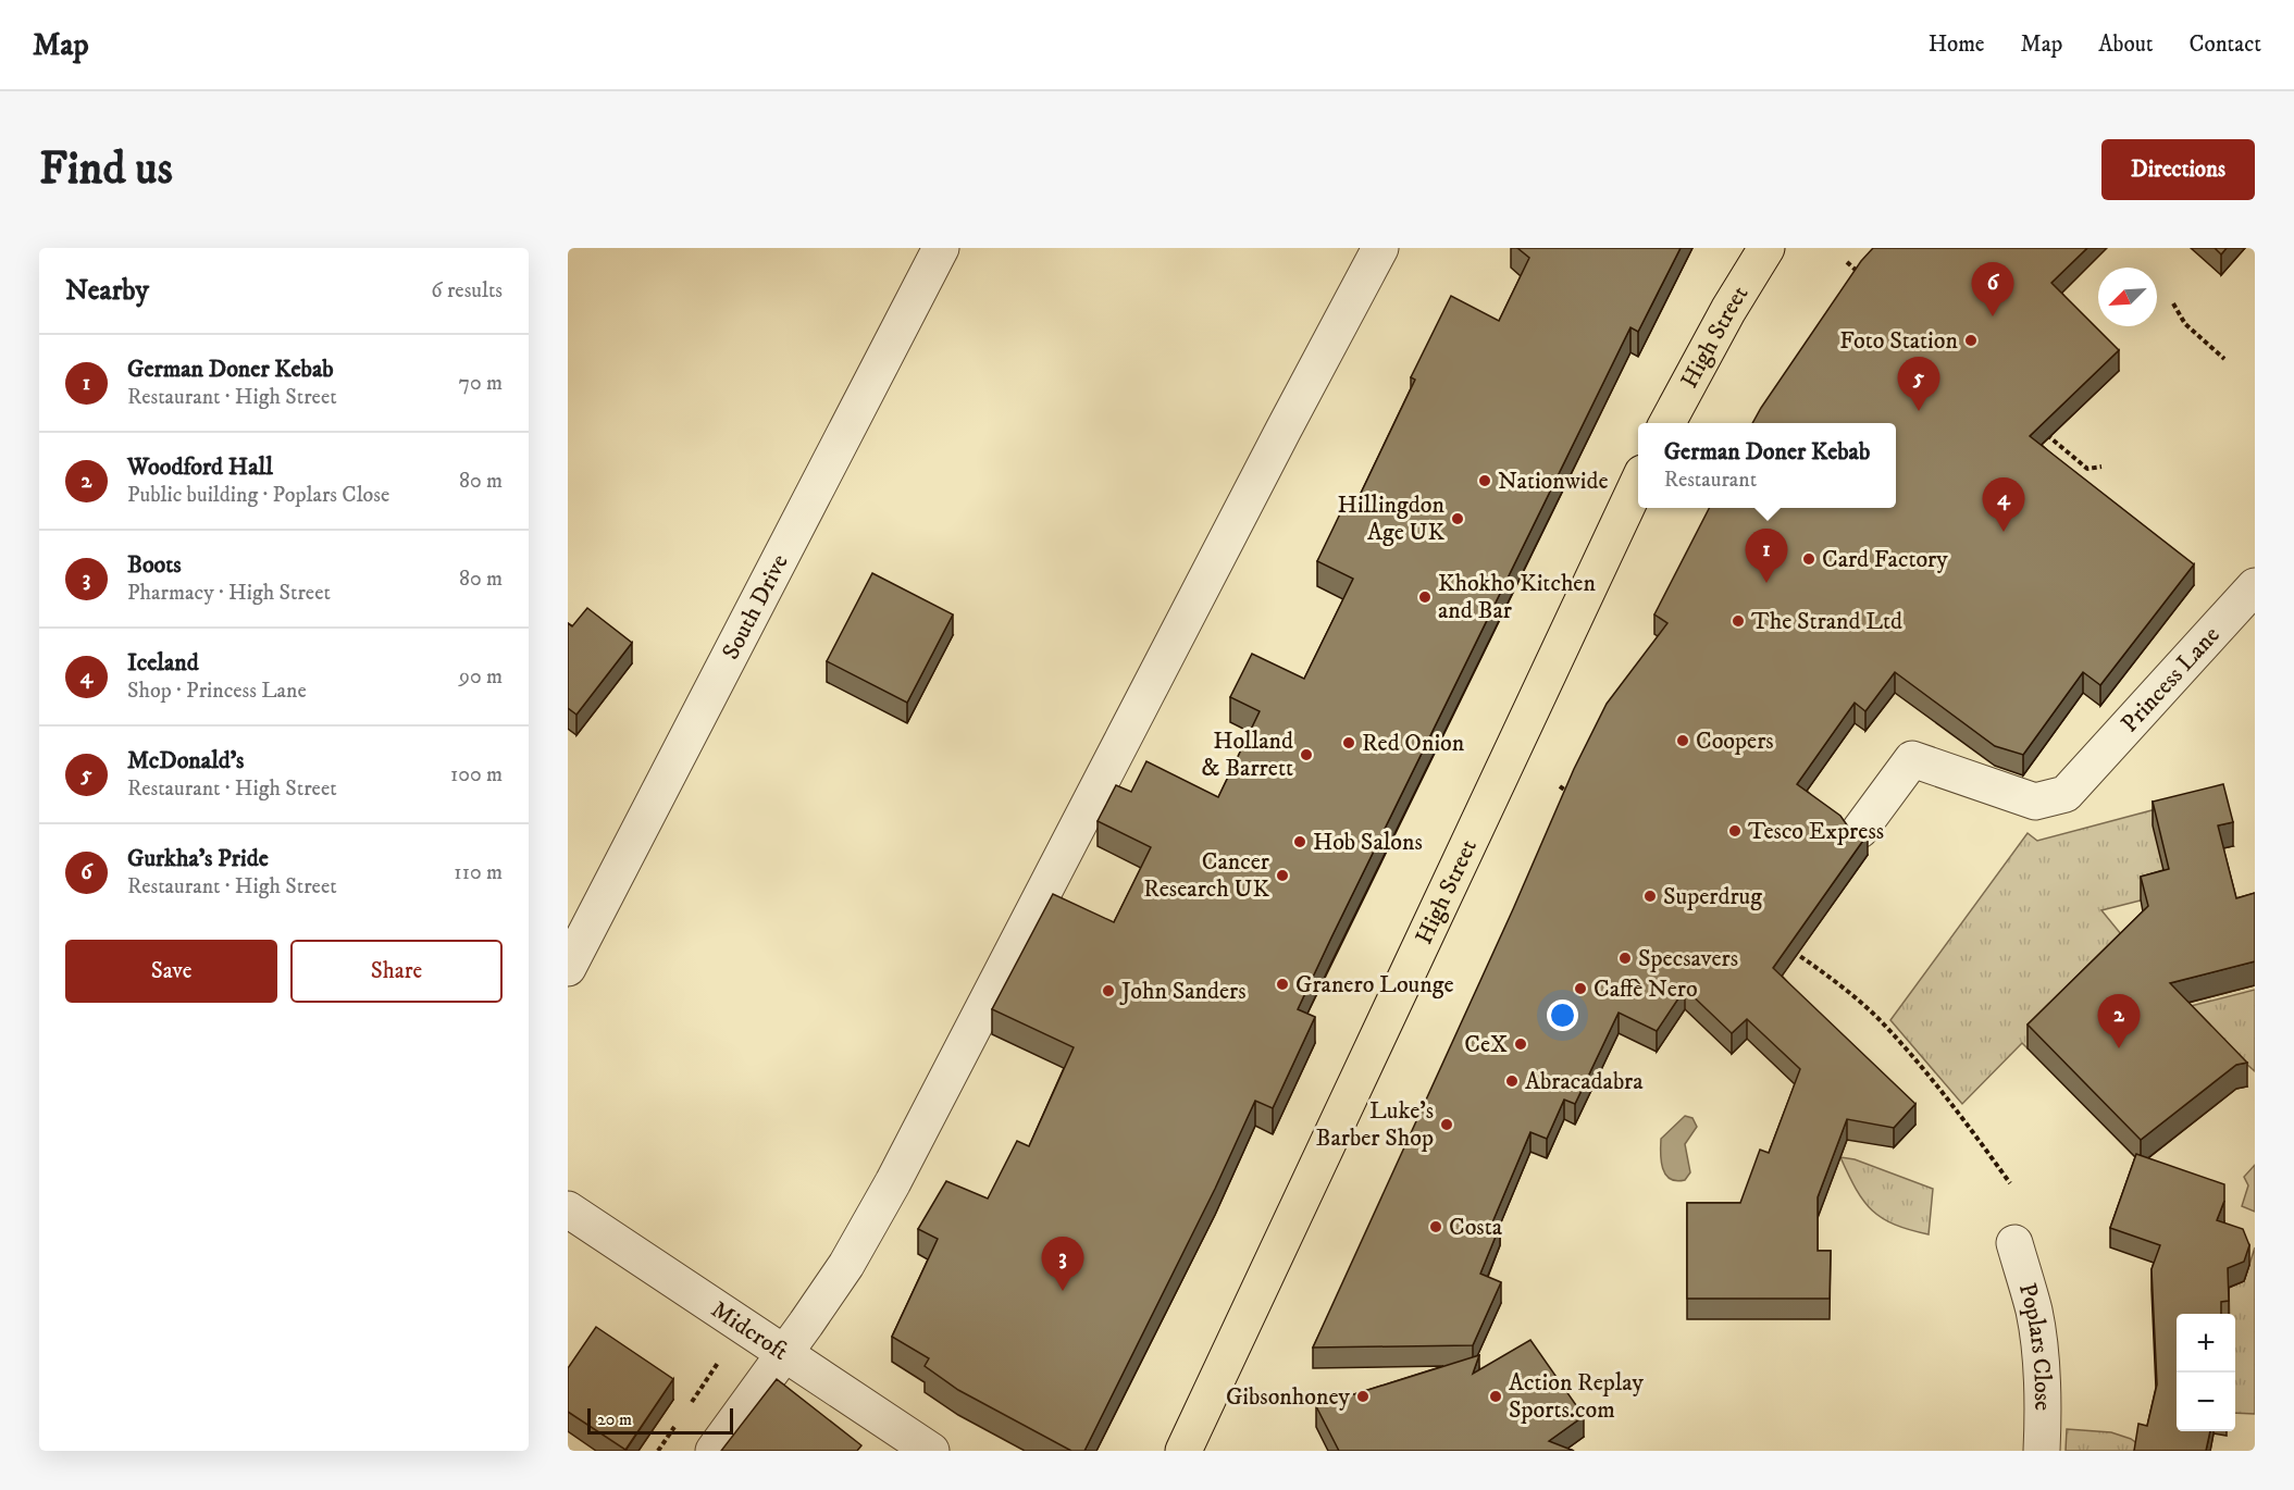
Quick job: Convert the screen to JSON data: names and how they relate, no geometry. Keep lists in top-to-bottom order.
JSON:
{
  "streets": {
    "main road": ["High Street"],
    "street": [
      "South Drive",
      "Princess Lane",
      "Midcroft",
      "Poplars Close"
    ]
  },
  "places": [
    "Foto Station",
    "Nationwide",
    "Hillingdon Age UK",
    "Card Factory",
    "Khokho Kitchen and Bar",
    "The Strand Ltd",
    "Coopers",
    "Red Onion",
    "Holland & Barrett",
    "Tesco Express",
    "Hob Salons",
    "Cancer Research UK",
    "Superdrug",
    "Specsavers",
    "Granero Lounge",
    "Caffè Nero",
    "John Sanders",
    "CeX",
    "Abracadabra",
    "Luke's Barber Shop",
    "Costa",
    "Gibsonhoney",
    "Action Replay Sports.com"
  ],
  "scale_bar": "20 m",
  "north": "bottom left",
  "page": {
    "header": "Map",
    "nav": [
      "Home",
      "Map",
      "About",
      "Contact"
    ],
    "buttons": [
      "Directions",
      ["Save", "Share"]
    ],
    "title": "Find us",
    "heading": ["Nearby", "6 results"],
    "pins": [
      "6",
      "5",
      "4",
      "1",
      "2",
      "3"
    ],
    "list": [
      {
        "mark": "1",
        "name": "German Doner Kebab",
        "note": "Restaurant · High Street",
        "value": "70 m"
      },
      {
        "mark": "2",
        "name": "Woodford Hall",
        "note": "Public building · Poplars Close",
        "value": "80 m"
      },
      {
        "mark": "3",
        "name": "Boots",
        "note": "Pharmacy · High Street",
        "value": "80 m"
      },
      {
        "mark": "4",
        "name": "Iceland",
        "note": "Shop · Princess Lane",
        "value": "90 m"
      },
      {
        "mark": "5",
        "name": "McDonald's",
        "note": "Restaurant · High Street",
        "value": "100 m"
      },
      {
        "mark": "6",
        "name": "Gurkha's Pride",
        "note": "Restaurant · High Street",
        "value": "110 m"
      }
    ],
    "popup": ["German Doner Kebab", "Restaurant"],
    "map_buttons": ["+", "−"],
    "scale": "20 m"
  }
}
